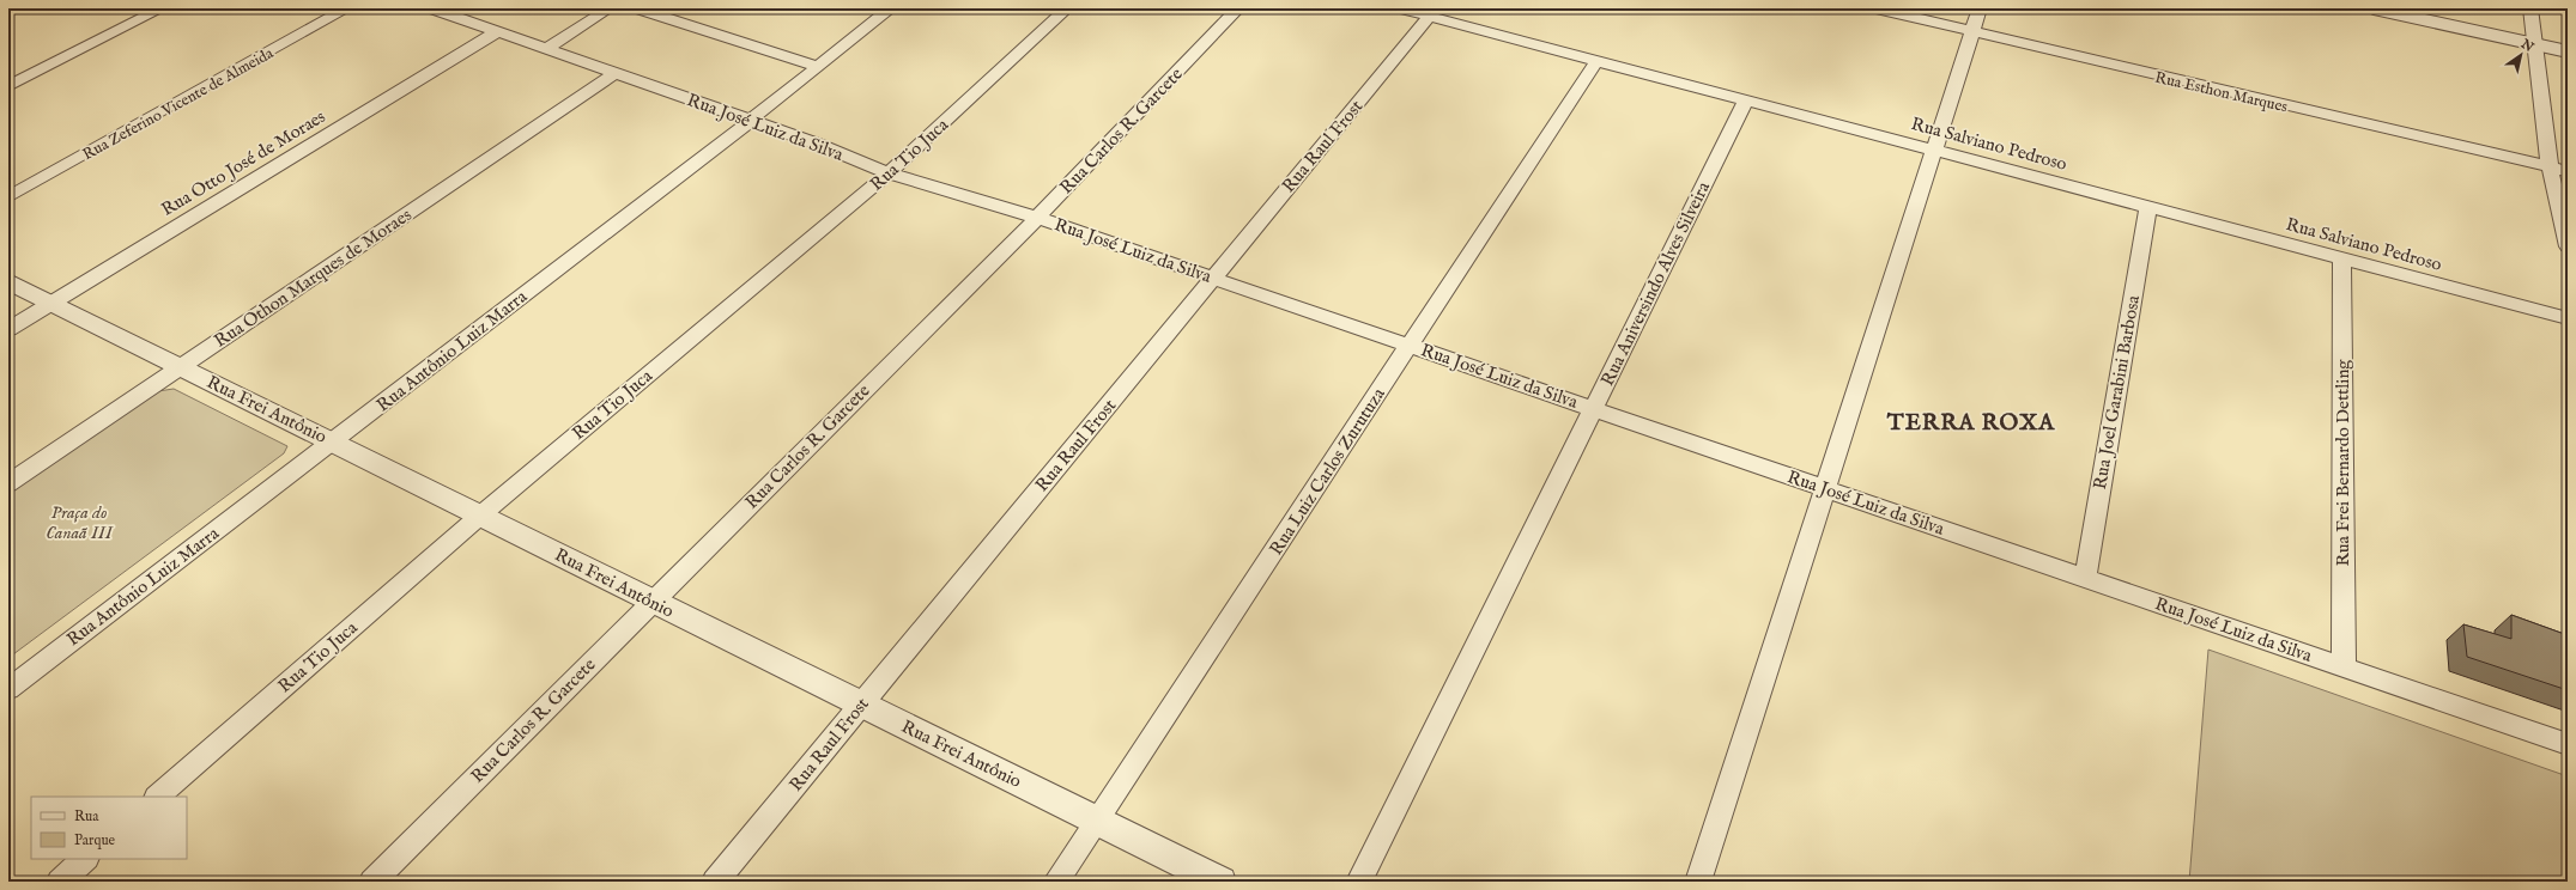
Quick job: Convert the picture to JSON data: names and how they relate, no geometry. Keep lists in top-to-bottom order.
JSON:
{
  "streets": {
    "street": [
      "Rua Esthon Marques",
      "Rua Zeferino Vicente de Almeida",
      "Rua José Luiz da Silva",
      "Rua Carlos R. Garcete",
      "Rua Salviano Pedroso",
      "Rua Raul Frost",
      "Rua Tio Juca",
      "Rua Otto José de Moraes",
      "Rua Othon Marques de Moraes",
      "Rua Aniversindo Alves Silveira",
      "Rua Antônio Luiz Marra",
      "Rua Joel Garabini Barbosa",
      "Rua Frei Antônio",
      "Rua Frei Bernardo Dettling",
      "Rua Luiz Carlos Zurutuza"
    ]
  },
  "crossings": [
    ["Rua José Luiz da Silva", "Rua Carlos R. Garcete"],
    ["Rua José Luiz da Silva", "Rua Raul Frost"],
    ["Rua José Luiz da Silva", "Rua Tio Juca"],
    ["Rua José Luiz da Silva", "Rua Otto José de Moraes"],
    ["Rua José Luiz da Silva", "Rua Othon Marques de Moraes"],
    ["Rua José Luiz da Silva", "Rua Aniversindo Alves Silveira"],
    ["Rua José Luiz da Silva", "Rua Antônio Luiz Marra"],
    ["Rua José Luiz da Silva", "Rua Joel Garabini Barbosa"],
    ["Rua José Luiz da Silva", "Rua Frei Bernardo Dettling"],
    ["Rua José Luiz da Silva", "Rua Luiz Carlos Zurutuza"],
    ["Rua Carlos R. Garcete", "Rua Frei Antônio"],
    ["Rua Salviano Pedroso", "Rua Raul Frost"],
    ["Rua Salviano Pedroso", "Rua Aniversindo Alves Silveira"],
    ["Rua Salviano Pedroso", "Rua Joel Garabini Barbosa"],
    ["Rua Salviano Pedroso", "Rua Frei Bernardo Dettling"],
    ["Rua Salviano Pedroso", "Rua Luiz Carlos Zurutuza"],
    ["Rua Raul Frost", "Rua Frei Antônio"],
    ["Rua Tio Juca", "Rua Frei Antônio"],
    ["Rua Otto José de Moraes", "Rua Frei Antônio"],
    ["Rua Othon Marques de Moraes", "Rua Frei Antônio"],
    ["Rua Antônio Luiz Marra", "Rua Frei Antônio"],
    ["Rua Frei Antônio", "Rua Luiz Carlos Zurutuza"]
  ],
  "districts": ["TERRA ROXA"],
  "parks": ["Praça do Canaã III"],
  "legend": ["Rua", "Parque"],
  "north": "top right"
}
